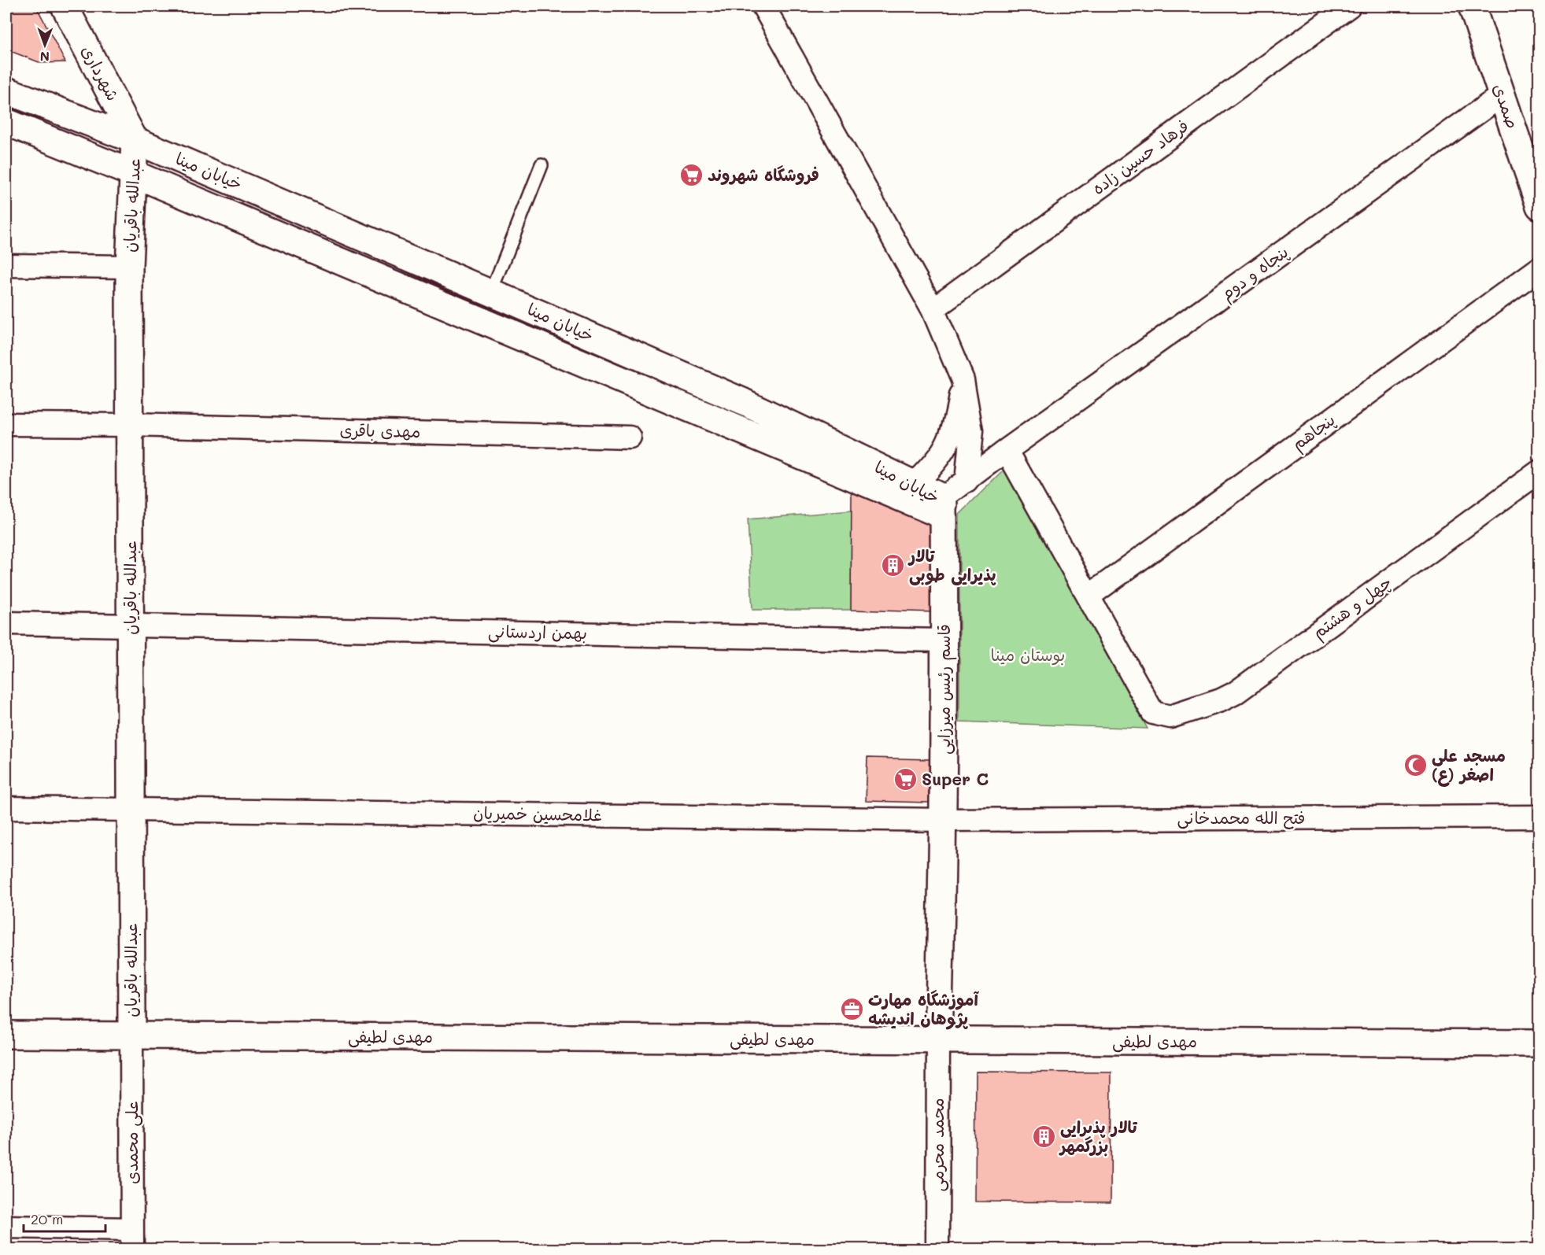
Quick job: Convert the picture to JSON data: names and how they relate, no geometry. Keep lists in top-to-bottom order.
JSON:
{
  "streets": {
    "street": [
      "شهرداری",
      "صمدی",
      "فرهاد حسین زاده",
      "خیابان مینا",
      "عبدالله باقریان",
      "پنجاه و دوم",
      "مهدی باقری",
      "پنجاهم",
      "چهل و هشتم",
      "بهمن اردستانی",
      "قاسم رئیس میرزایی",
      "غلامحسین خمیریان",
      "فتح الله محمدخانی",
      "مهدی لطیفی",
      "علی محمدی",
      "محمد محرمی"
    ]
  },
  "crossings": [
    ["شهرداری", "خیابان مینا"],
    ["شهرداری", "عبدالله باقریان"],
    ["صمدی", "پنجاه و دوم"],
    ["خیابان مینا", "عبدالله باقریان"],
    ["خیابان مینا", "پنجاه و دوم"],
    ["خیابان مینا", "قاسم رئیس میرزایی"],
    ["عبدالله باقریان", "مهدی باقری"],
    ["عبدالله باقریان", "بهمن اردستانی"],
    ["عبدالله باقریان", "غلامحسین خمیریان"],
    ["عبدالله باقریان", "مهدی لطیفی"],
    ["عبدالله باقریان", "علی محمدی"],
    ["پنجاه و دوم", "قاسم رئیس میرزایی"],
    ["پنجاهم", "چهل و هشتم"],
    ["بهمن اردستانی", "قاسم رئیس میرزایی"],
    ["قاسم رئیس میرزایی", "غلامحسین خمیریان"],
    ["قاسم رئیس میرزایی", "فتح الله محمدخانی"],
    ["قاسم رئیس میرزایی", "مهدی لطیفی"],
    ["قاسم رئیس میرزایی", "محمد محرمی"],
    ["غلامحسین خمیریان", "فتح الله محمدخانی"],
    ["مهدی لطیفی", "علی محمدی"],
    ["مهدی لطیفی", "محمد محرمی"]
  ],
  "parks": ["بوستان مینا"],
  "places": {
    "supermarket": ["فروشگاه شهروند", "Super C"],
    "building": ["تالار پذیرایی طوبی", "تالار پذیرایی بزرگمهر"],
    "mosque": ["مسجد علی اصغر (ع)"],
    "office": ["آموزشگاه مهارت پژوهان اندیشه"]
  },
  "scale_bar": "20 m",
  "north": "bottom"
}
